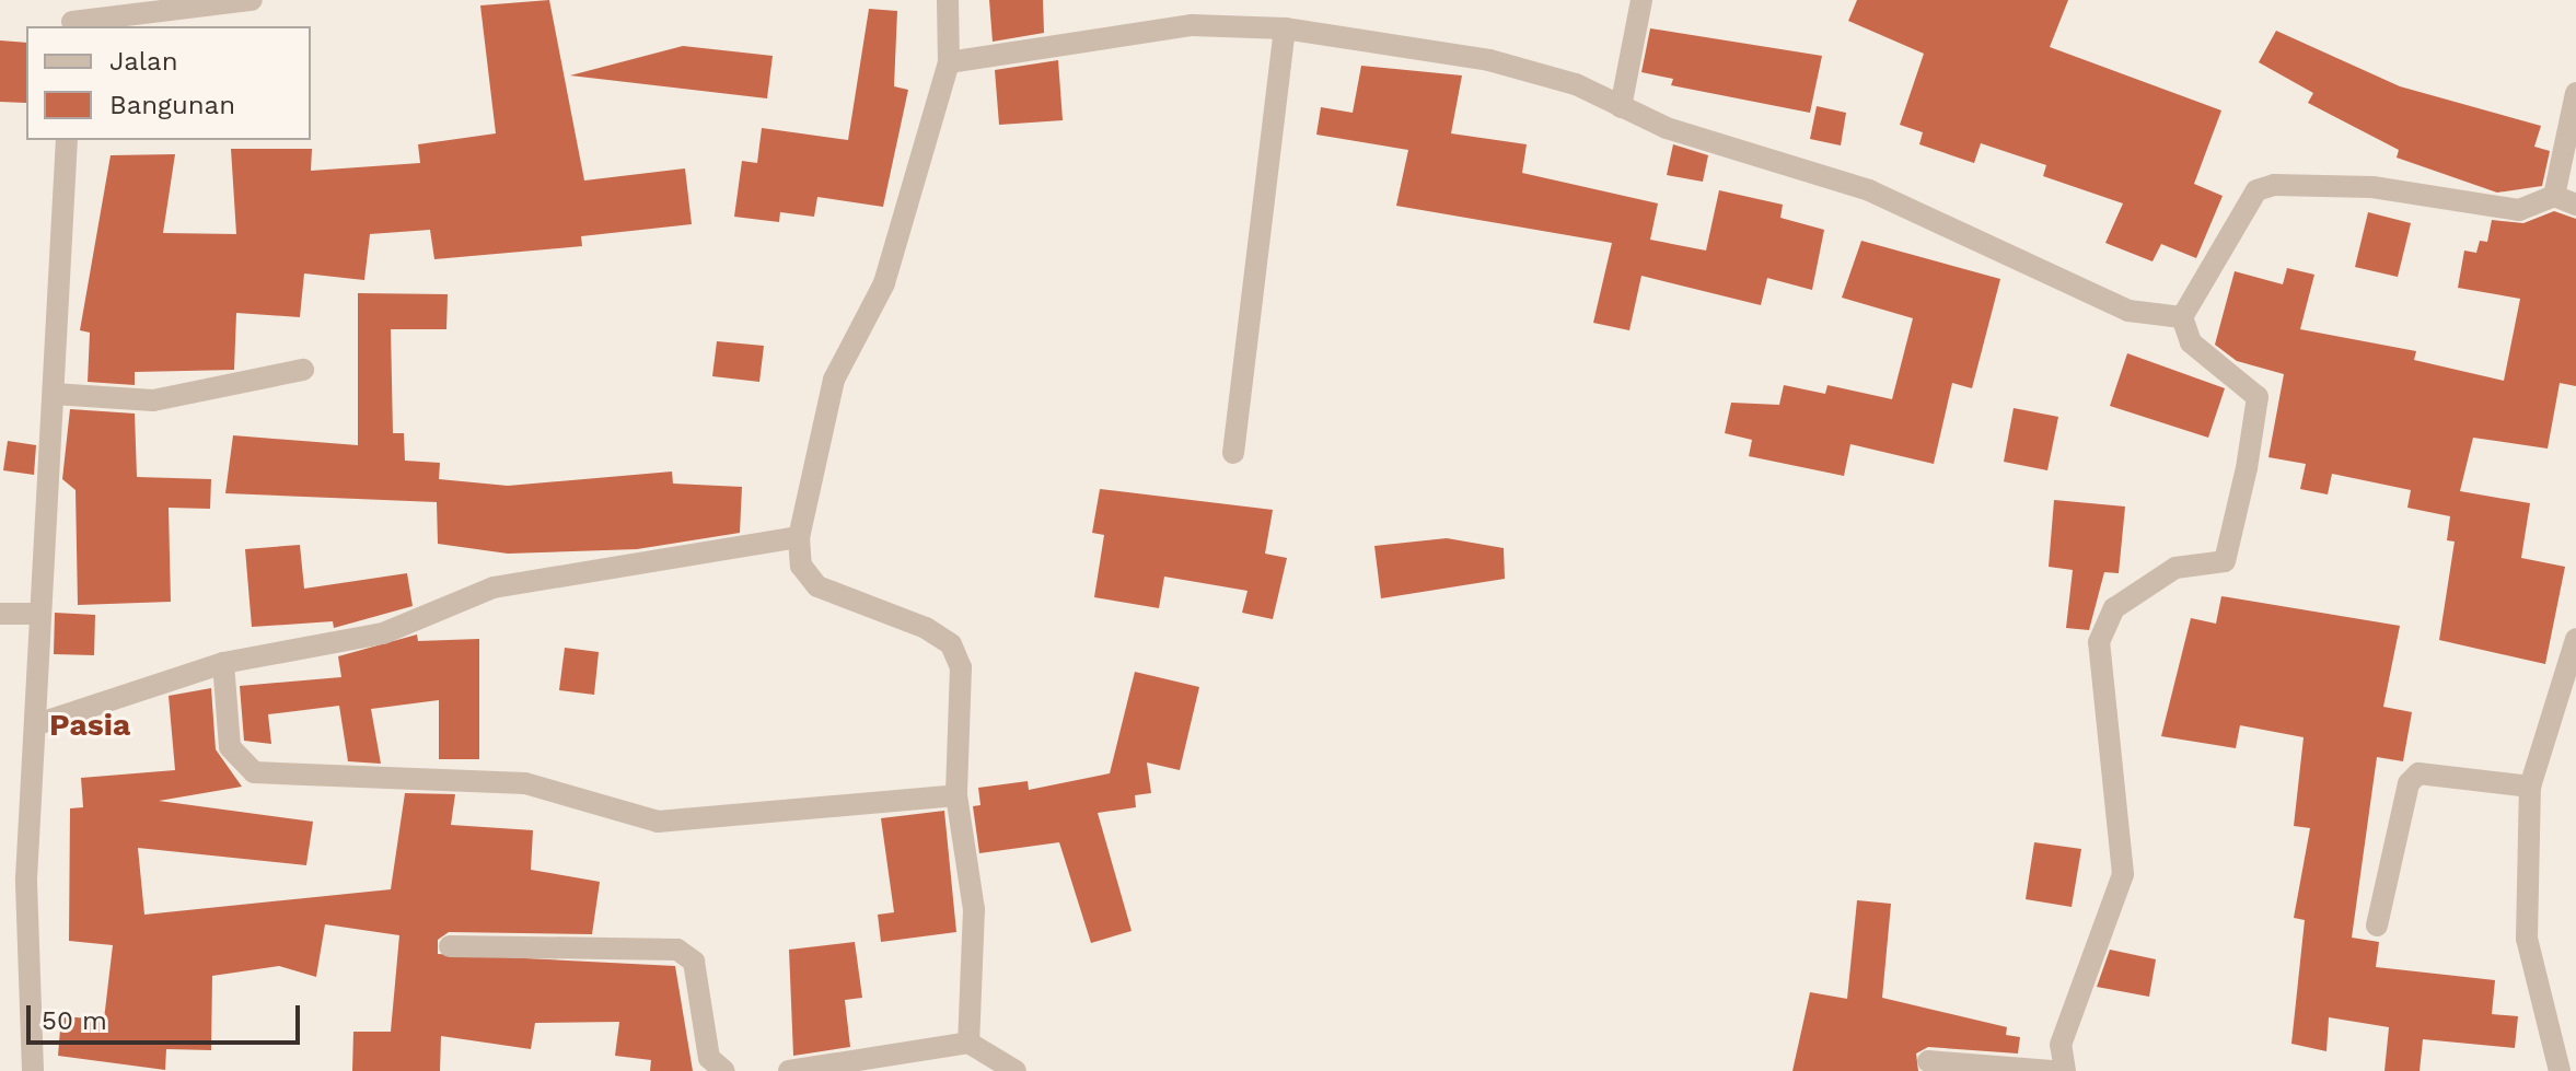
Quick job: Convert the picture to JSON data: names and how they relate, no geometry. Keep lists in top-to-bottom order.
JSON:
{
  "districts": ["Pasia"],
  "legend": ["Jalan", "Bangunan"],
  "scale_bar": "50 m"
}
